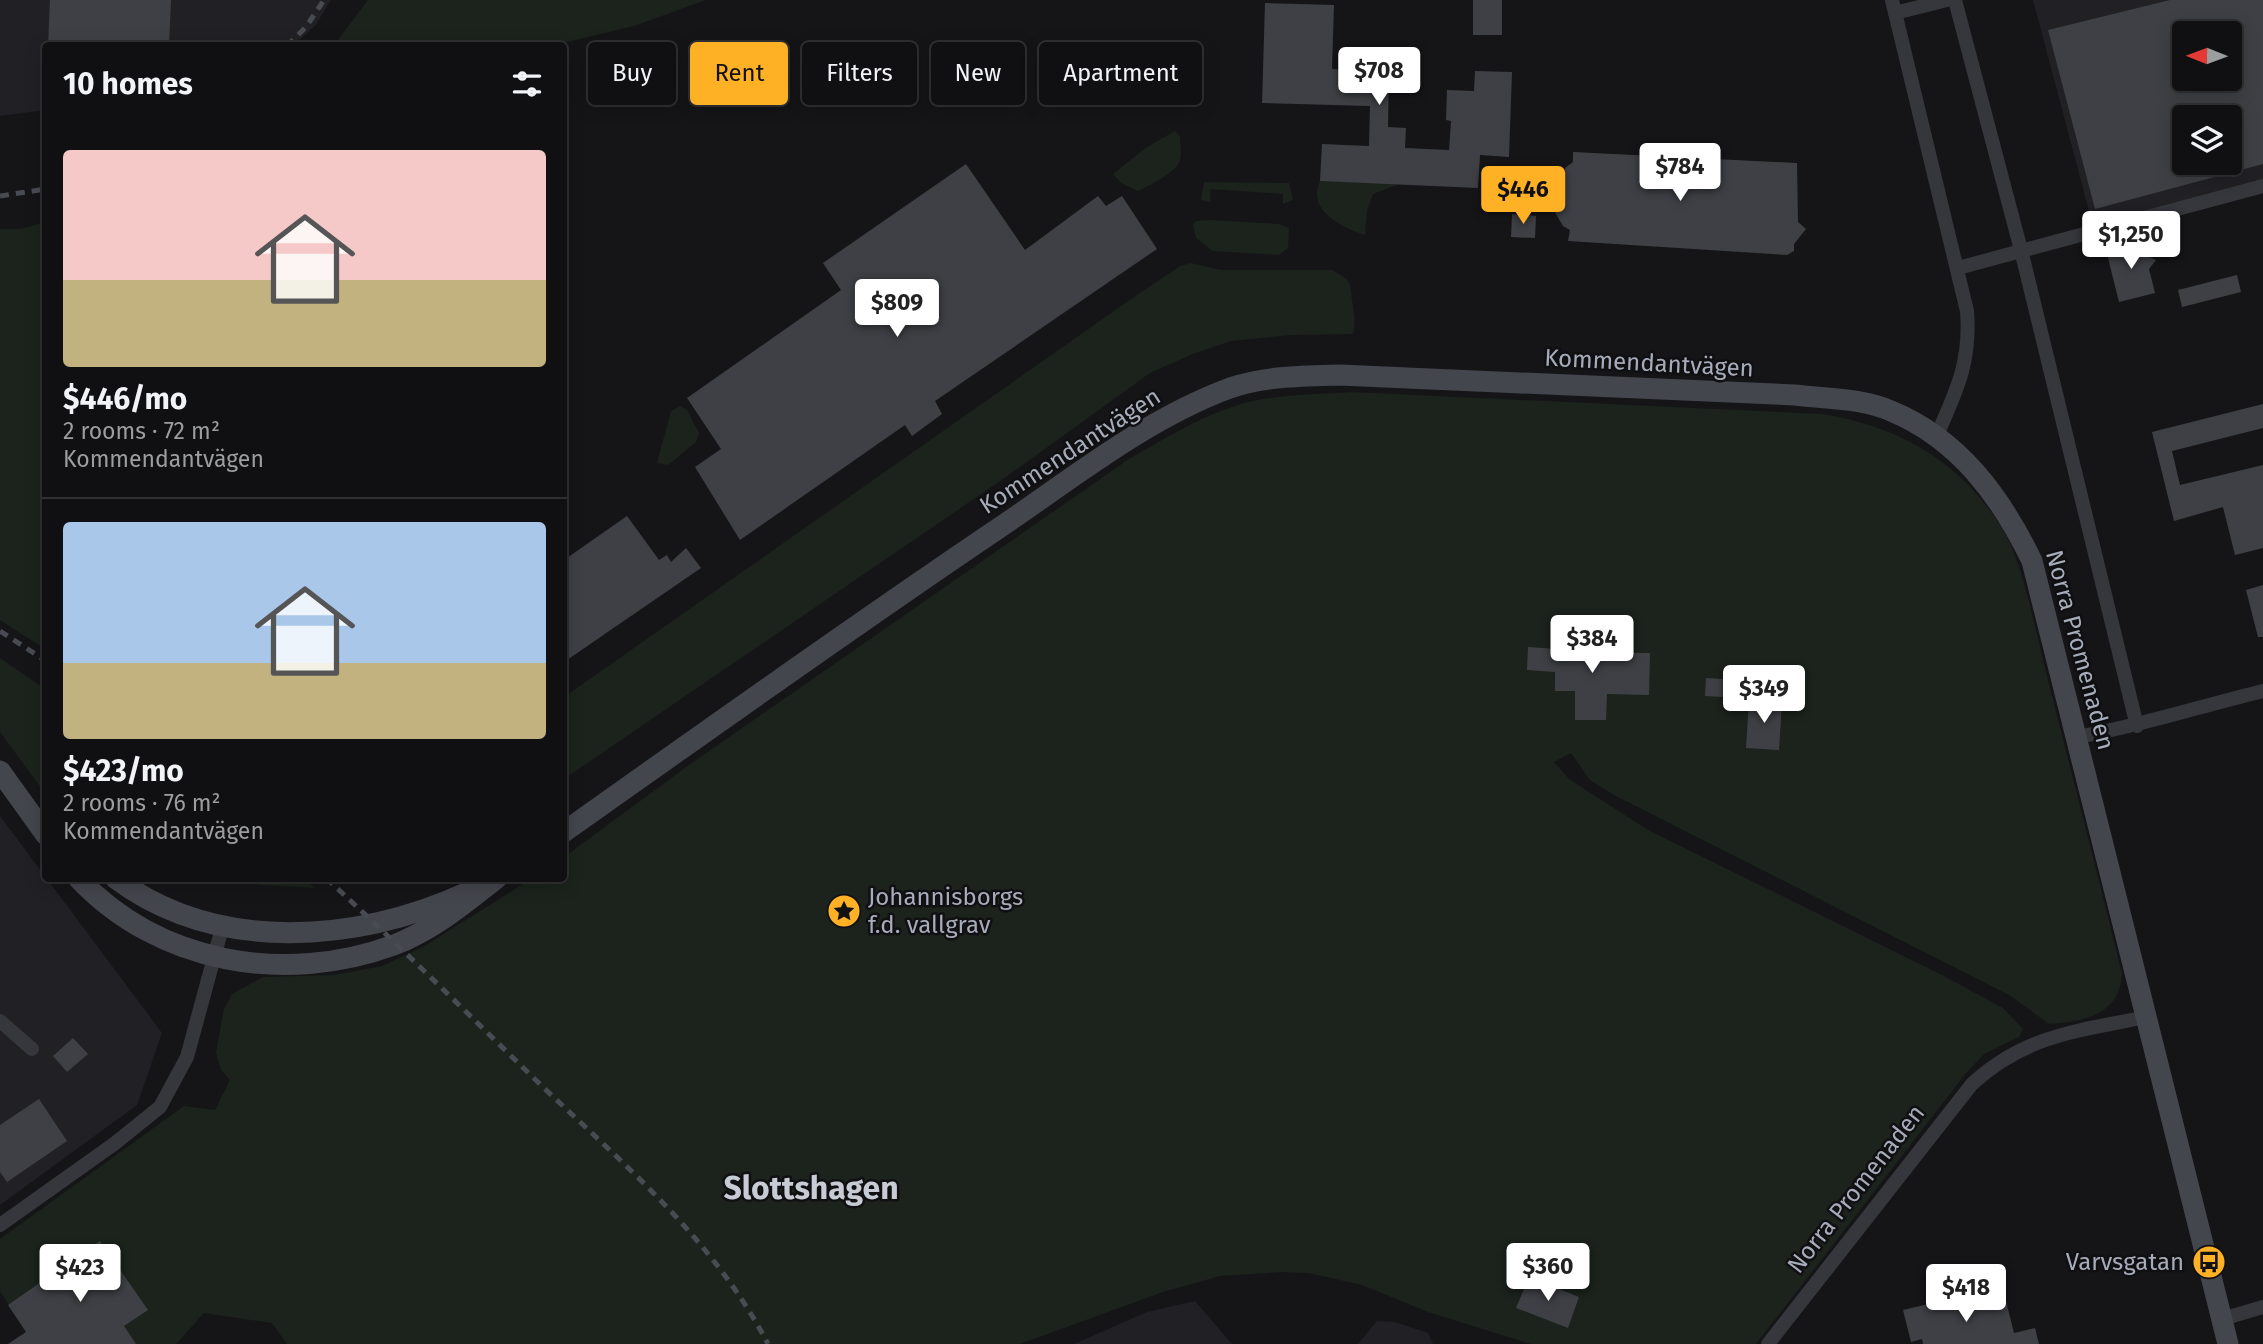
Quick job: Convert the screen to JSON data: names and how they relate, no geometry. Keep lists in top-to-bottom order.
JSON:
{
  "streets": {
    "street": ["Kommendantvägen", "Norra Promenaden"]
  },
  "crossings": [
    ["Kommendantvägen", "Norra Promenaden"]
  ],
  "districts": ["Slottshagen"],
  "places": {
    "place": ["Johannisborgs f.d. vallgrav"],
    "bus stop": ["Varvsgatan"]
  },
  "north": "left",
  "page": {
    "chip": [
      "Buy",
      "Rent",
      "Filters",
      "New",
      "Apartment"
    ],
    "heading": "10 homes",
    "price": [
      "$708",
      "$784",
      "$446",
      "$1,250",
      "$809",
      "$384",
      "$349",
      "$360",
      "$423",
      "$418"
    ],
    "list": [
      {
        "name": "$446/mo",
        "note": "2 rooms · 72 m² · Kommendantvägen"
      },
      {
        "name": "$423/mo",
        "note": "2 rooms · 76 m² · Kommendantvägen"
      }
    ]
  }
}
